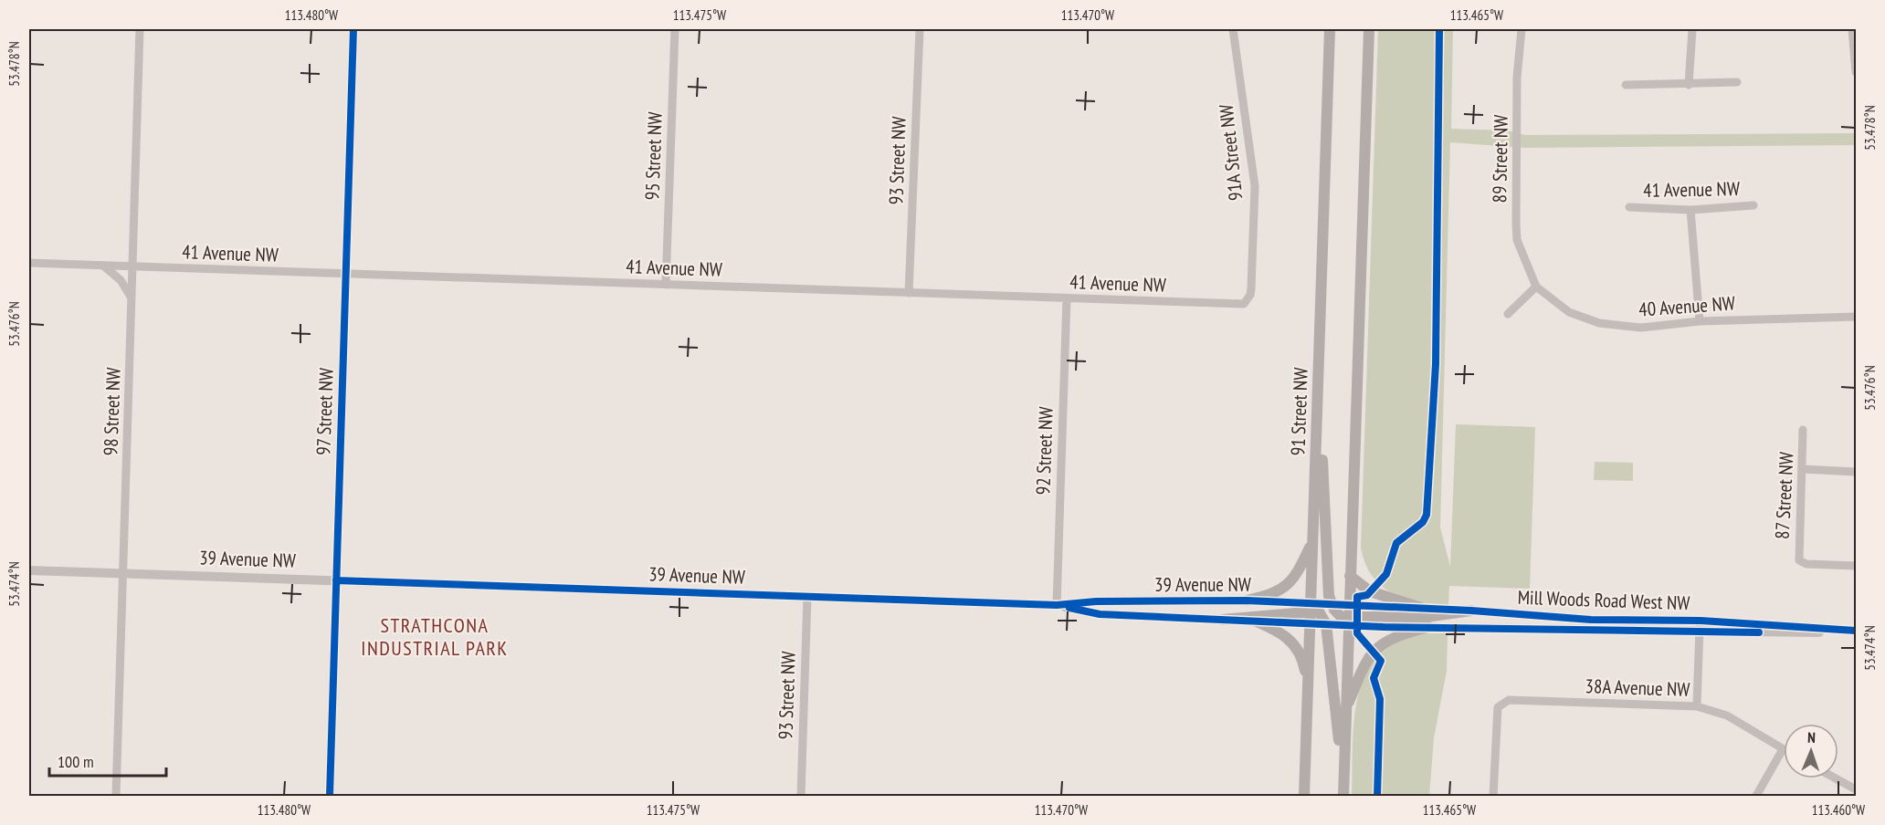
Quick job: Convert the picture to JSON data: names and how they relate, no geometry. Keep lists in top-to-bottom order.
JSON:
{
  "streets": {
    "main road": ["91 Street NW"],
    "street": [
      "91A Street NW",
      "95 Street NW",
      "89 Street NW",
      "93 Street NW",
      "41 Avenue NW",
      "40 Avenue NW",
      "98 Street NW",
      "97 Street NW",
      "92 Street NW",
      "87 Street NW",
      "39 Avenue NW",
      "Mill Woods Road West NW",
      "38A Avenue NW"
    ]
  },
  "crossings": [
    ["91A Street NW", "41 Avenue NW"],
    ["95 Street NW", "41 Avenue NW"],
    ["89 Street NW", "40 Avenue NW"],
    ["93 Street NW", "41 Avenue NW"],
    ["93 Street NW", "39 Avenue NW"],
    ["41 Avenue NW", "98 Street NW"],
    ["41 Avenue NW", "97 Street NW"],
    ["41 Avenue NW", "92 Street NW"],
    ["98 Street NW", "39 Avenue NW"],
    ["97 Street NW", "39 Avenue NW"],
    ["91 Street NW", "39 Avenue NW"],
    ["91 Street NW", "Mill Woods Road West NW"],
    ["92 Street NW", "39 Avenue NW"],
    ["39 Avenue NW", "Mill Woods Road West NW"]
  ],
  "districts": ["STRATHCONA INDUSTRIAL PARK"],
  "scale_bar": "100 m",
  "north": "top",
  "coordinates": [
    "113.480°W",
    "113.475°W",
    "113.470°W",
    "113.465°W",
    "53.478°N",
    "53.476°N",
    "53.474°N",
    "113.460°W"
  ]
}
